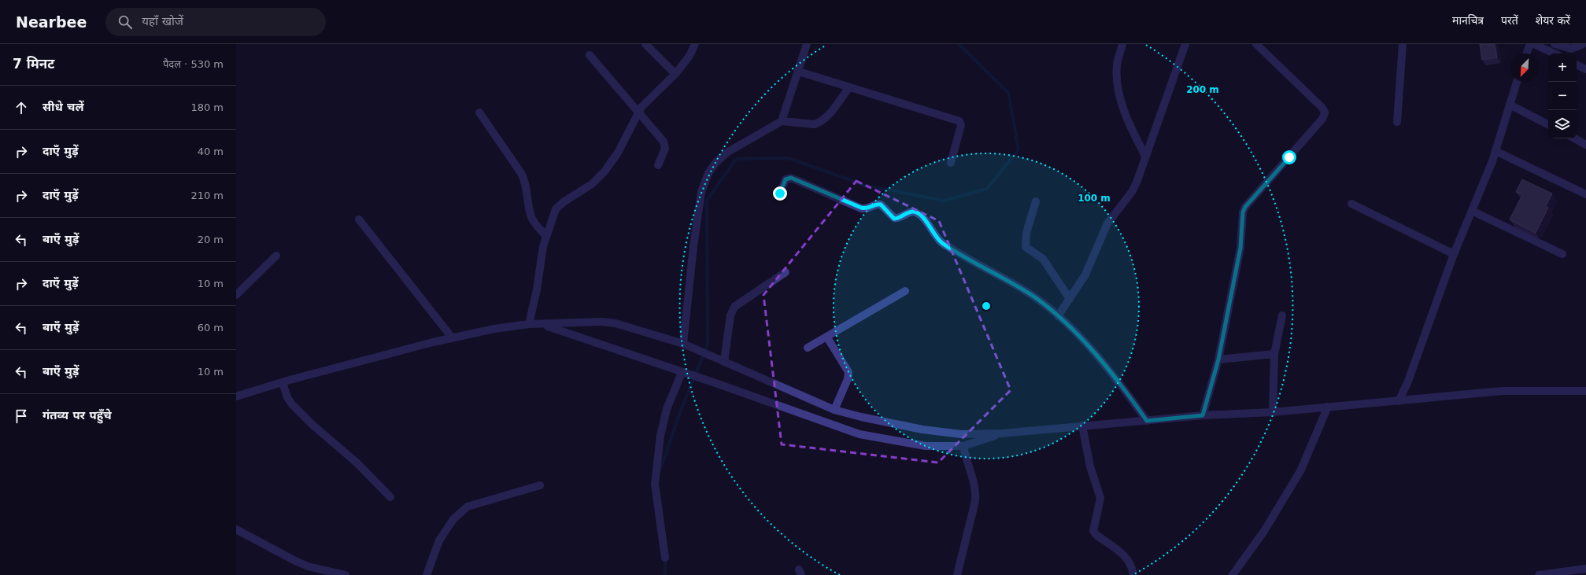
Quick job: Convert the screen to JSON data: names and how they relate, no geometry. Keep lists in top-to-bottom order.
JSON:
{
  "north": "bottom left",
  "page": {
    "header": "Nearbee",
    "search": "यहाँ खोजें",
    "nav": ["मानचित्र", "परतें", "शेयर करें"],
    "heading": ["7 मिनट", "पैदल · 530 m"],
    "map_buttons": ["+", "−"],
    "list": [
      ["सीधे चलें", "180 m"],
      ["दाएँ मुड़ें", "40 m"],
      ["दाएँ मुड़ें", "210 m"],
      ["बाएँ मुड़ें", "20 m"],
      ["दाएँ मुड़ें", "10 m"],
      ["बाएँ मुड़ें", "60 m"],
      ["बाएँ मुड़ें", "10 m"],
      "गंतव्य पर पहुँचे"
    ]
  },
  "rings": ["200 m", "100 m"]
}
